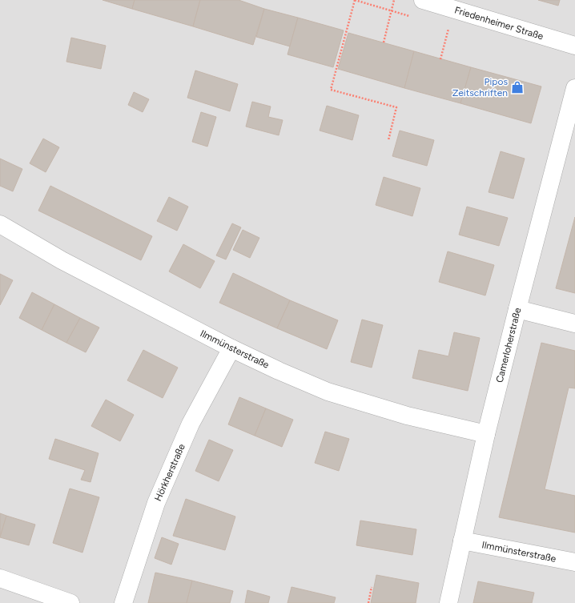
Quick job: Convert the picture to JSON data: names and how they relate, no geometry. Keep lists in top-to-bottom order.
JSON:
{
  "streets": {
    "street": [
      "Friedenheimer Straße",
      "Camerloherstraße",
      "Ilmmünsterstraße",
      "Hörkherstraße"
    ]
  },
  "crossings": [
    ["Camerloherstraße", "Ilmmünsterstraße"],
    ["Ilmmünsterstraße", "Hörkherstraße"]
  ],
  "places": {
    "shop": ["Pipos Zeitschriften"]
  }
}
